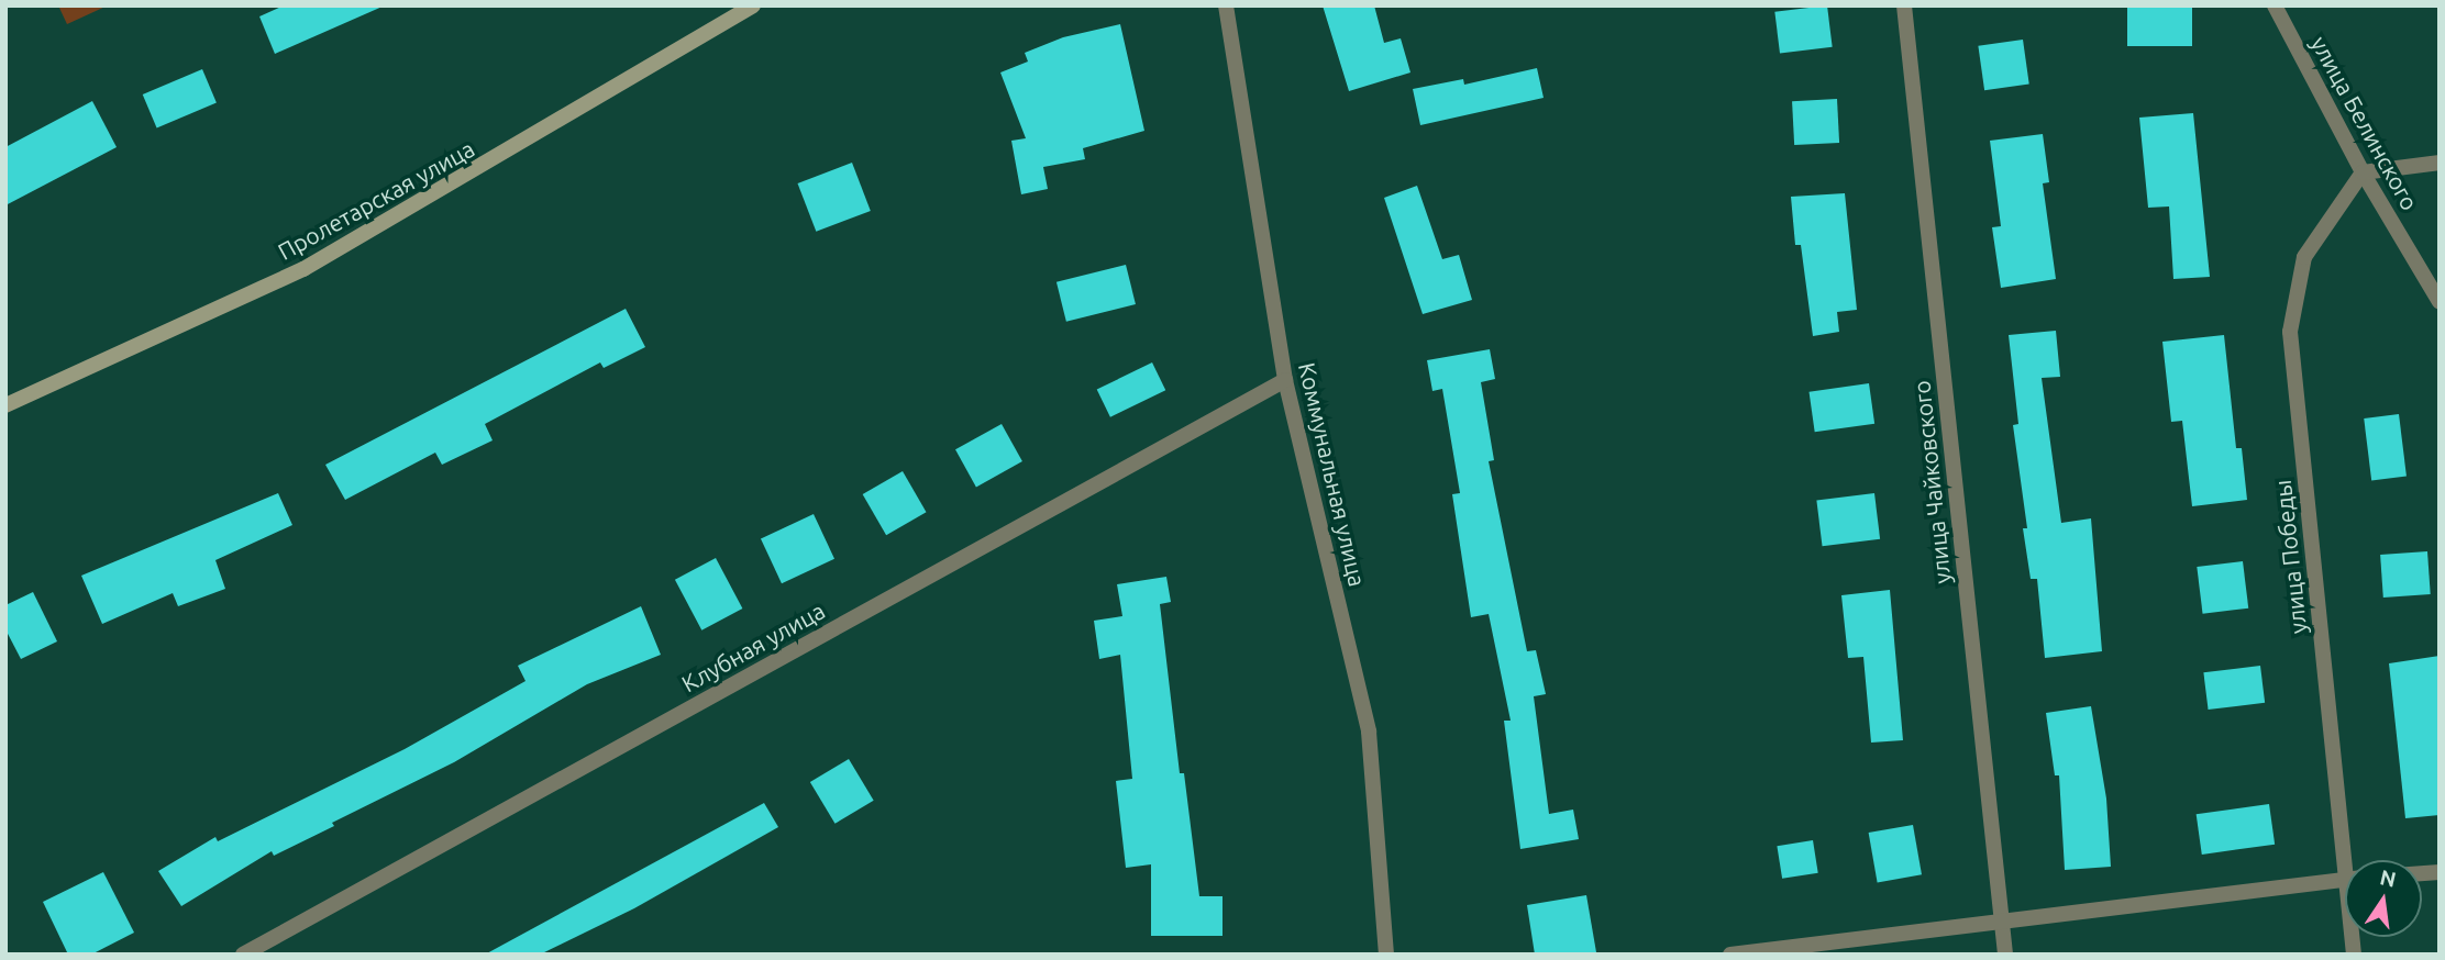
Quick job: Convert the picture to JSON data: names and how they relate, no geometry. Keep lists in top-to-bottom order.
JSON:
{
  "streets": {
    "main road": ["Пролетарская улица"],
    "street": [
      "улица Белинского",
      "Коммунальная улица",
      "улица Чайковского",
      "улица Победы",
      "Клубная улица"
    ]
  },
  "crossings": [
    ["улица Белинского", "улица Победы"],
    ["Коммунальная улица", "Клубная улица"]
  ],
  "north": "top"
}
